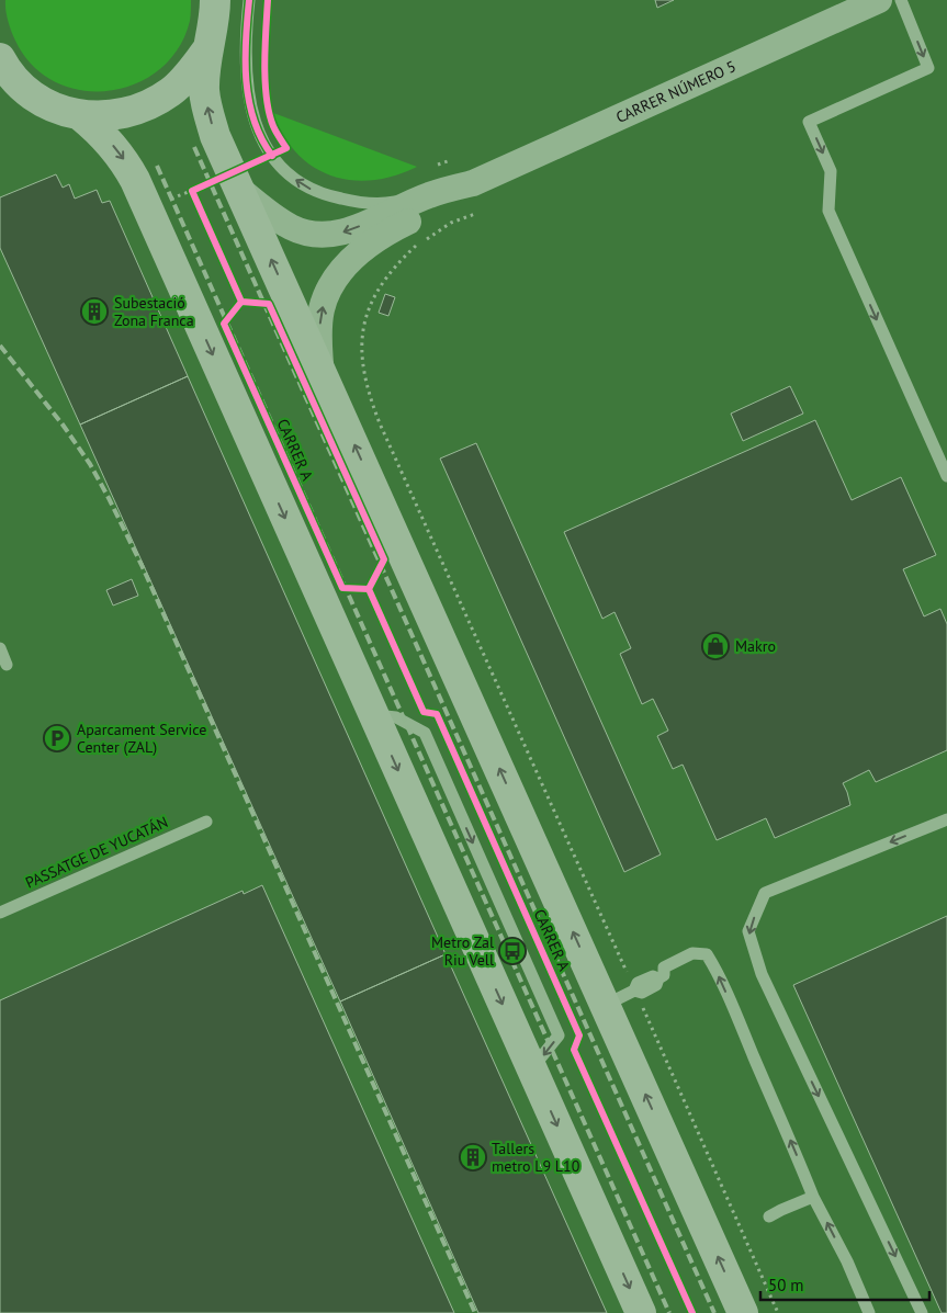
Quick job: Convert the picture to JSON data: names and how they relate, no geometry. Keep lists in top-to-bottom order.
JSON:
{
  "streets": {
    "main road": ["CARRER A"],
    "street": ["CARRER NÚMERO 5"],
    "lane": ["PASSATGE DE YUCATÁN"]
  },
  "crossings": [
    ["CARRER NÚMERO 5", "CARRER A"]
  ],
  "places": {
    "building": ["Subestació Zona Franca", "Tallers metro L9 L10"],
    "shop": ["Makro"],
    "parking": ["Aparcament Service Center (ZAL)"],
    "bus stop": ["Metro Zal Riu Vell"]
  },
  "scale_bar": "50 m"
}
